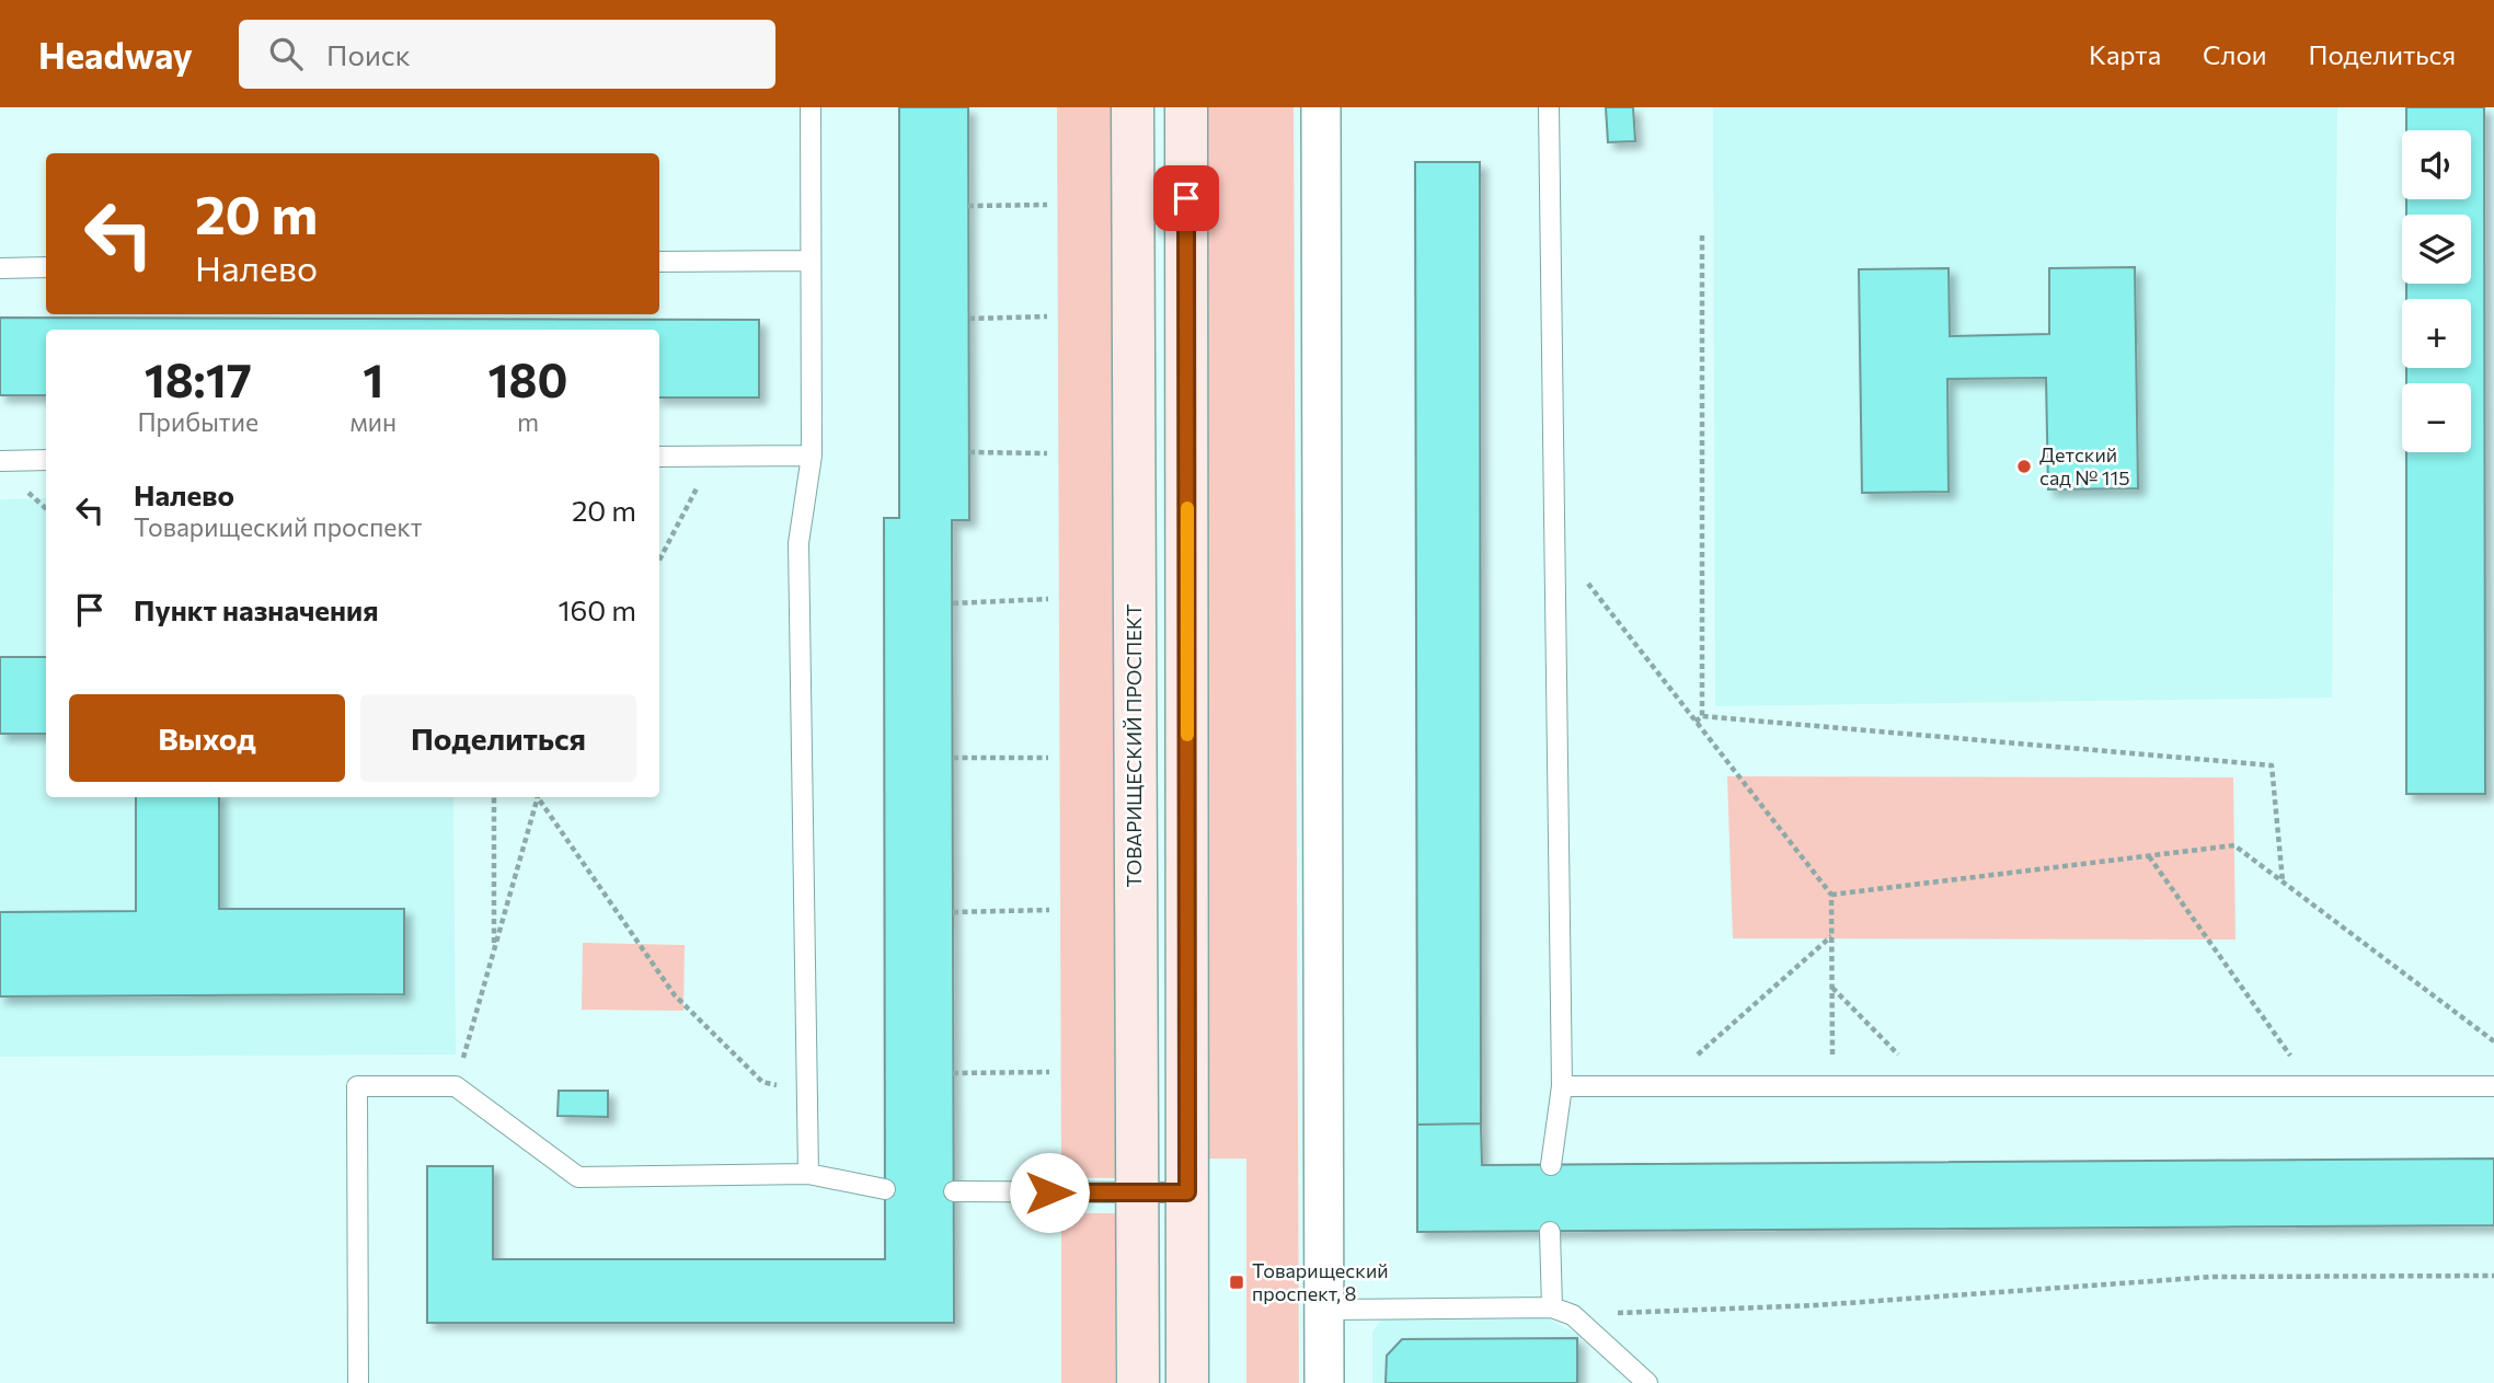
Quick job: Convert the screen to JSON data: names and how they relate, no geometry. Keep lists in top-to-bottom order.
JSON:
{
  "streets": {
    "street": ["ТОВАРИЩЕСКИЙ ПРОСПЕКТ"]
  },
  "places": {
    "other": ["Детский сад № 115"],
    "transit": ["Товарищеский проспект, 8"]
  },
  "page": {
    "header": "Headway",
    "search": "Поиск",
    "nav": ["Карта", "Слои", "Поделиться"],
    "map_buttons": ["+", "−"],
    "turn": ["20 m", "Налево"],
    "eta": [
      "18:17",
      "Прибытие",
      "1",
      "мин",
      "180",
      "m"
    ],
    "list": [
      {
        "name": "Налево",
        "note": "Товарищеский проспект",
        "value": "20 m"
      },
      {
        "name": "Пункт назначения",
        "value": "160 m"
      }
    ],
    "buttons": ["Выход", "Поделиться"]
  }
}
